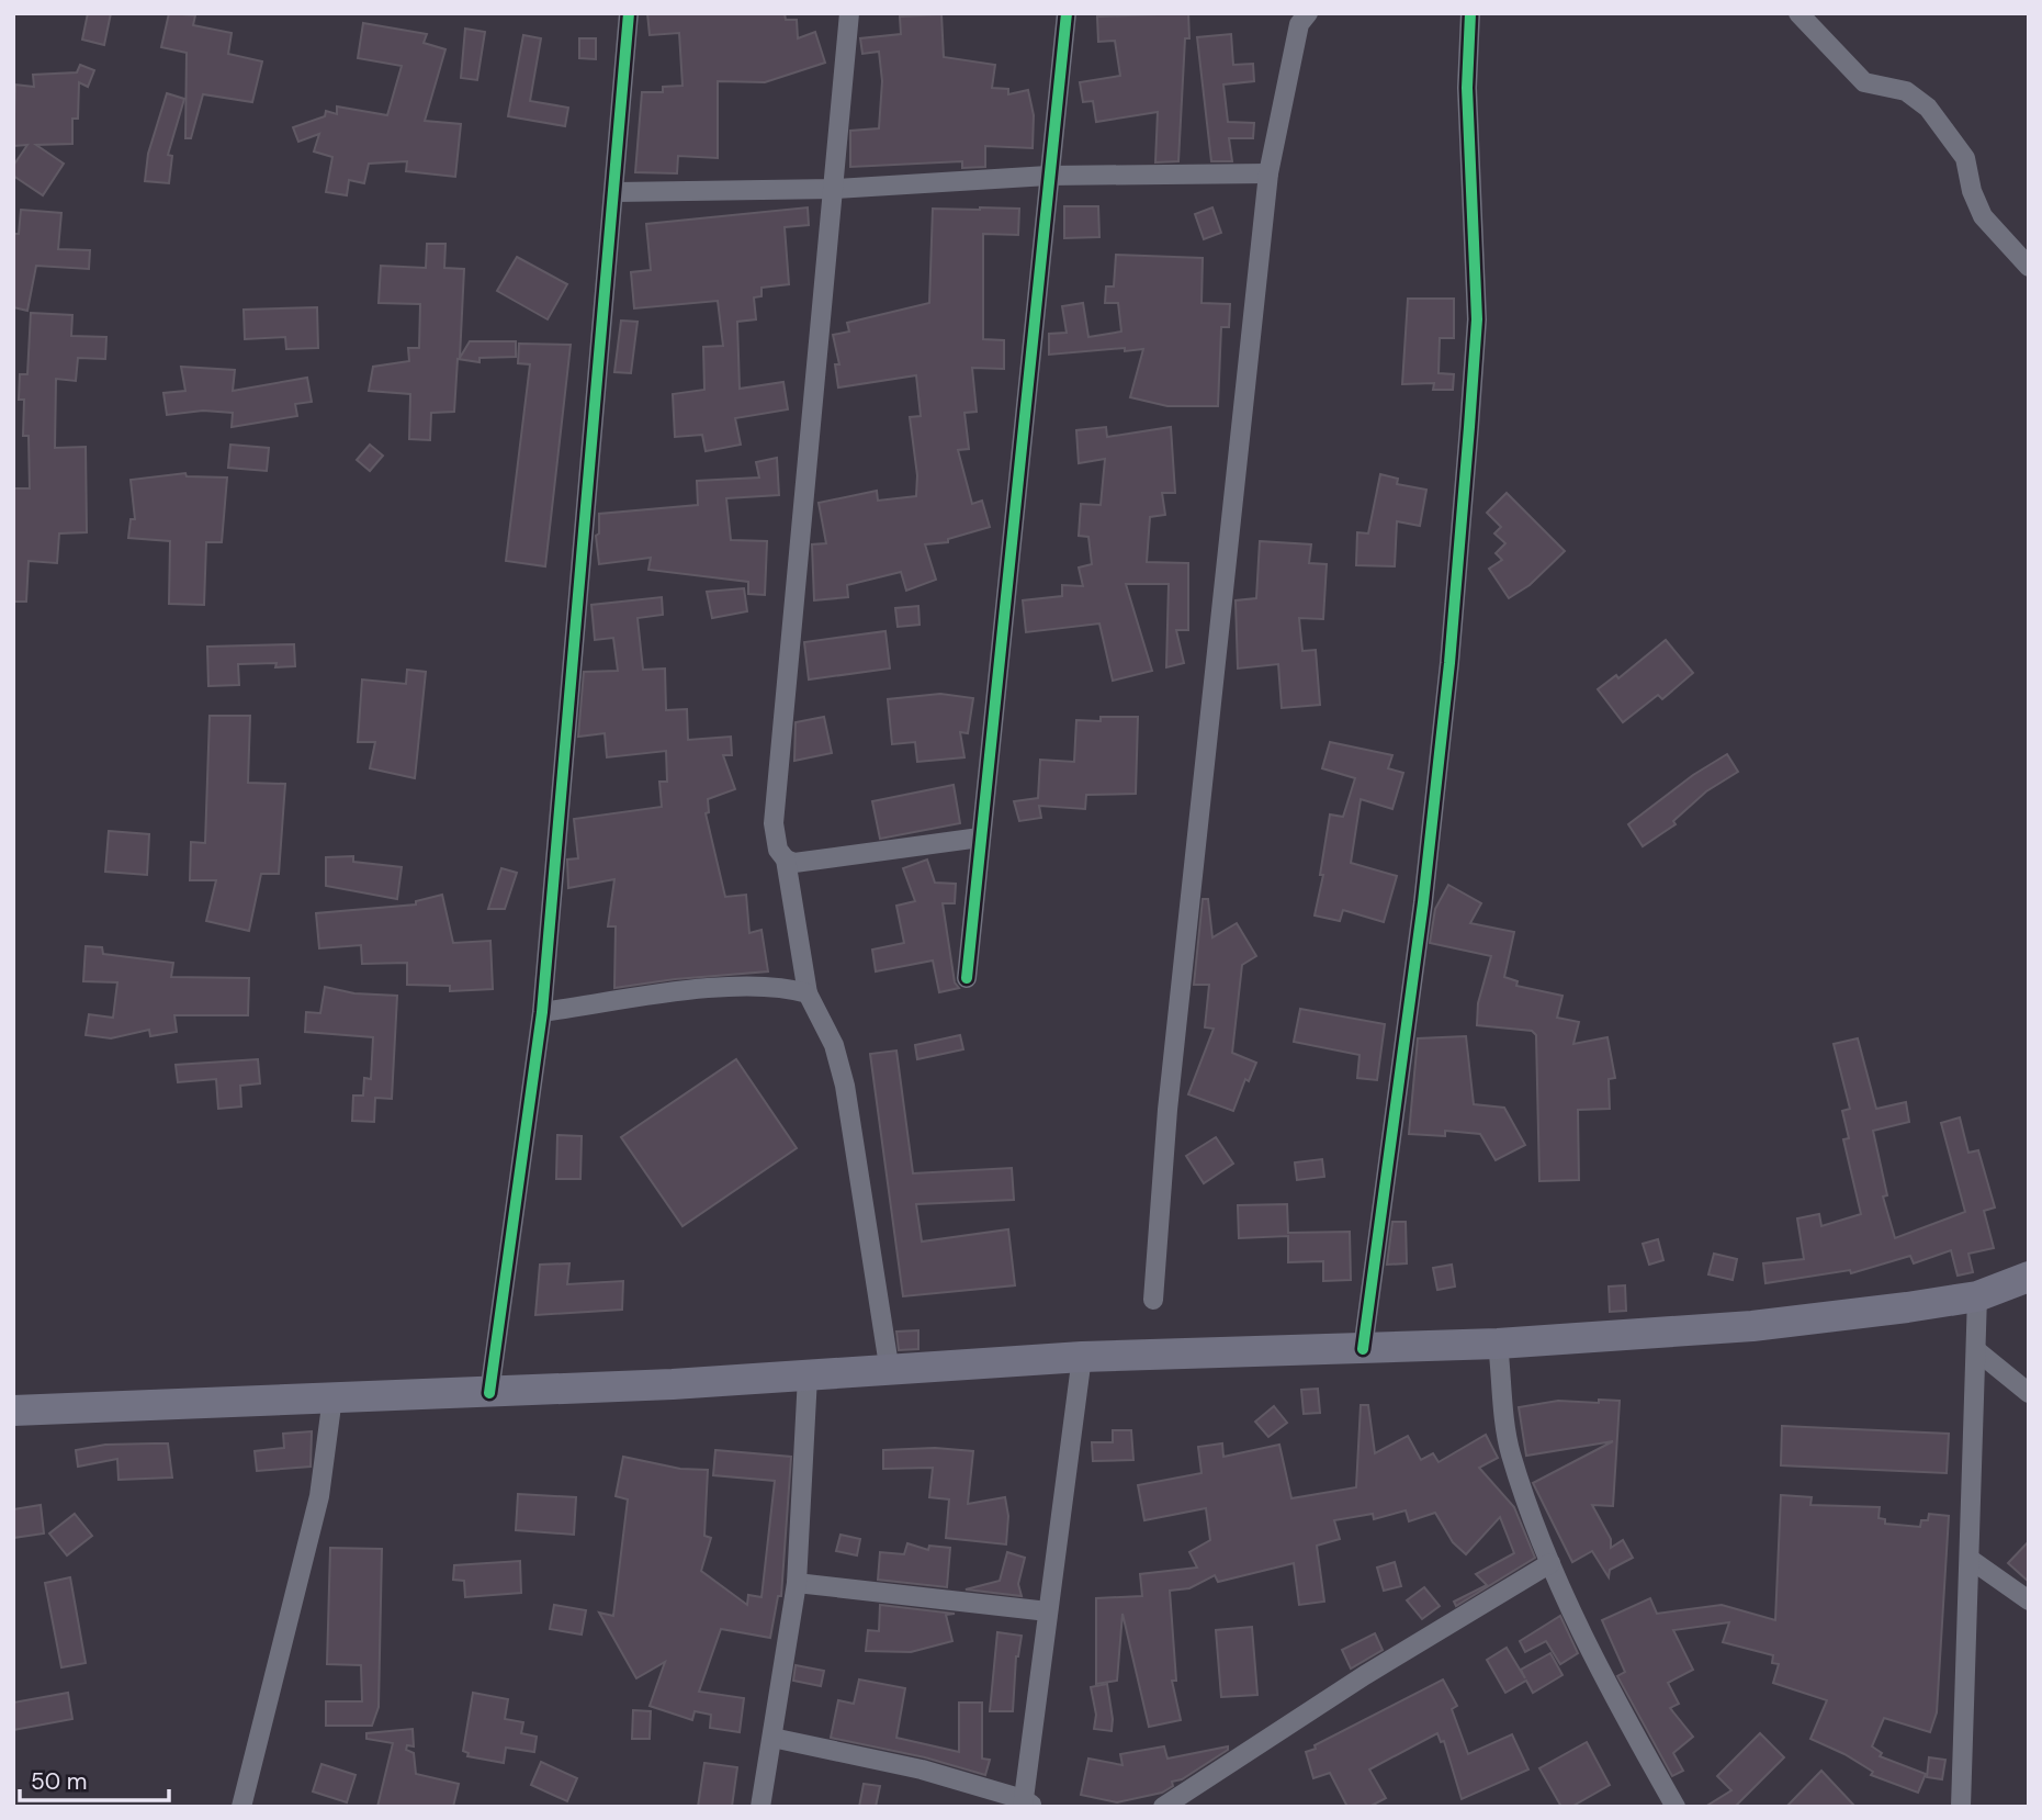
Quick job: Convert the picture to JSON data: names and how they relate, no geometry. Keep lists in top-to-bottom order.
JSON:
{
  "scale_bar": "50 m"
}
